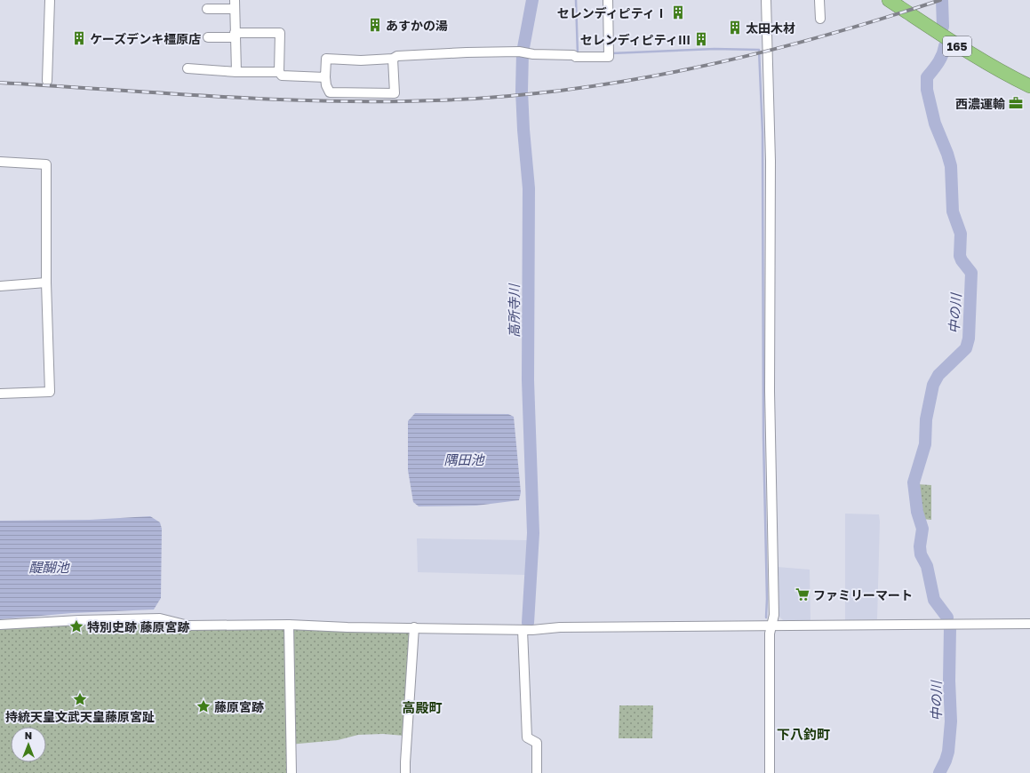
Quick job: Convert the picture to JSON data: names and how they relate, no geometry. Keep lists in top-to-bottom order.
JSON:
{
  "streets": {
    "highway": ["165"]
  },
  "districts": ["高殿町", "下八釣町"],
  "water": [
    "高所寺川",
    "中の川",
    "隅田池",
    "醍醐池"
  ],
  "places": {
    "building": [
      "セレンディピティⅠ",
      "あすかの湯",
      "太田木材",
      "ケーズデンキ橿原店",
      "セレンディピティⅢ"
    ],
    "office": ["西濃運輸"],
    "supermarket": ["ファミリーマート"],
    "place": ["特別史跡 藤原宮跡", "持統天皇文武天皇藤原宮趾", "藤原宮跡"]
  },
  "north": "top"
}
